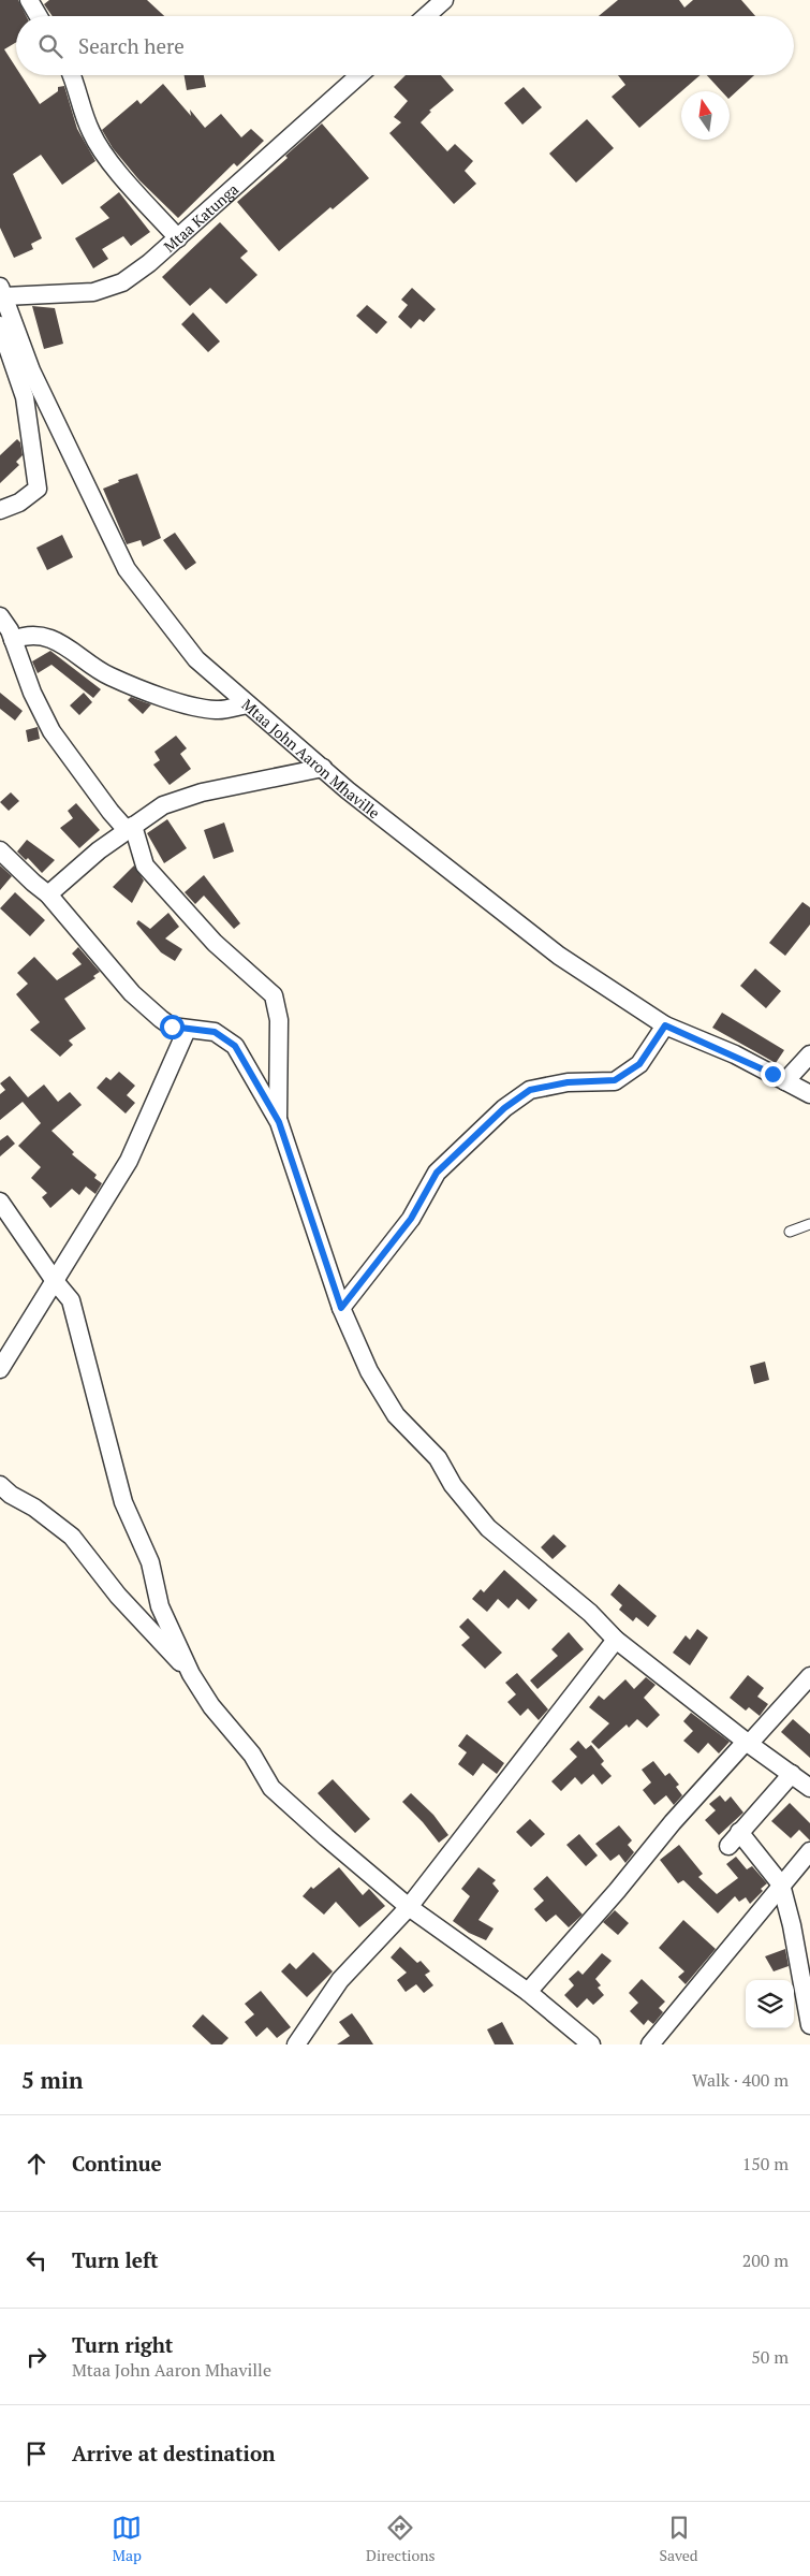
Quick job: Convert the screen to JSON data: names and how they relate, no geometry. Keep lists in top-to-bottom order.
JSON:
{
  "streets": {
    "street": ["Mtaa Katunga", "Mtaa John Aaron Mhaville"]
  },
  "crossings": [
    ["Mtaa Katunga", "Mtaa John Aaron Mhaville"]
  ],
  "north": "top",
  "page": {
    "search": "Search here",
    "heading": ["5 min", "Walk · 400 m"],
    "list": [
      ["Continue", "150 m"],
      ["Turn left", "200 m"],
      ["Turn right", "Mtaa John Aaron Mhaville", "50 m"],
      "Arrive at destination"
    ],
    "nav": ["Map", "Directions", "Saved"]
  }
}
